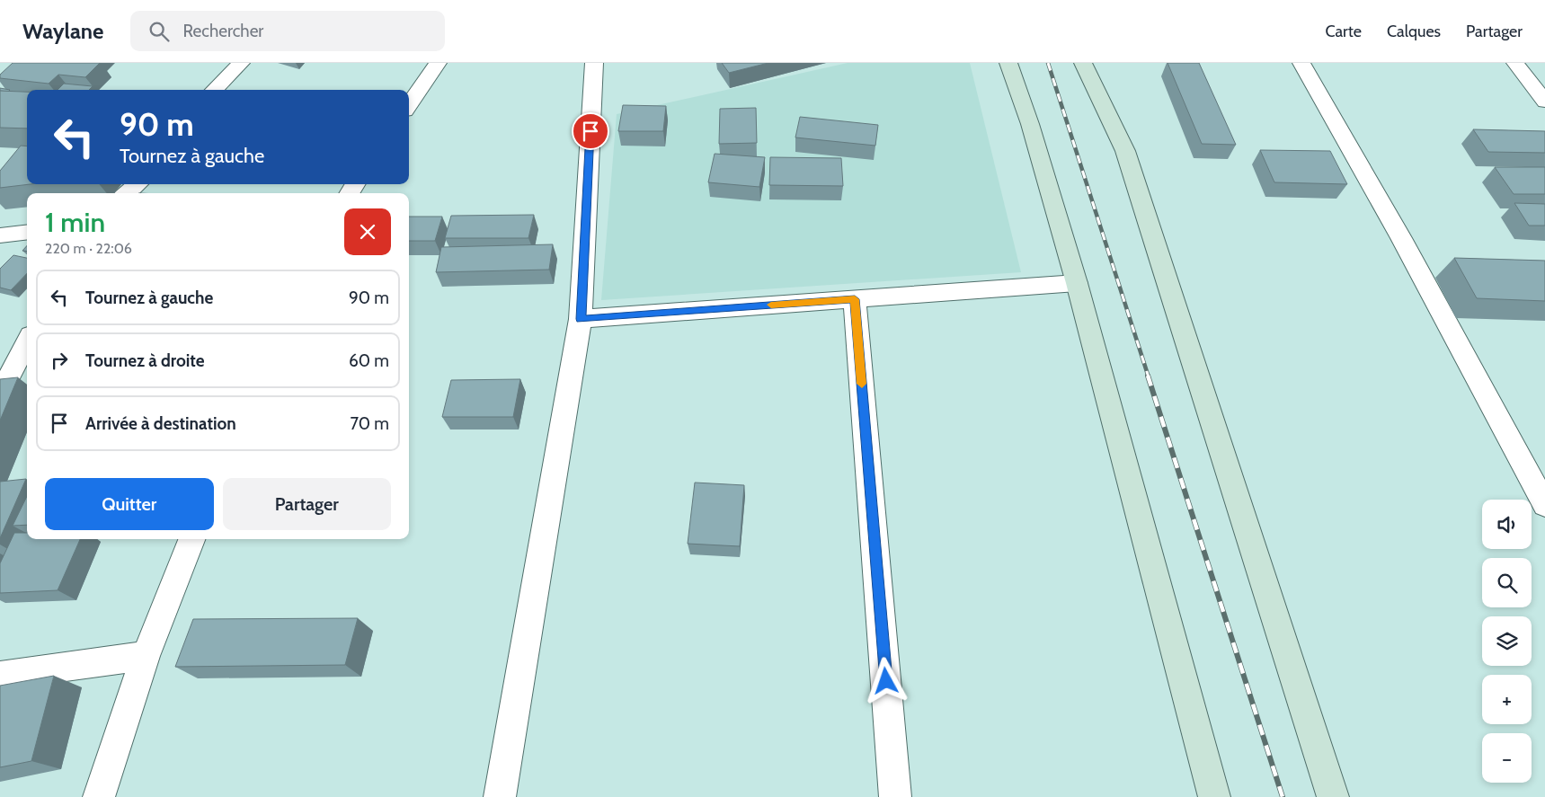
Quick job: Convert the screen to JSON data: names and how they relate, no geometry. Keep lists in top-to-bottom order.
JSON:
{
  "page": {
    "header": "Waylane",
    "search": "Rechercher",
    "nav": ["Carte", "Calques", "Partager"],
    "turn": ["90 m", "Tournez à gauche"],
    "heading": ["1 min", "220 m · 22:06"],
    "list": [
      {
        "name": "Tournez à gauche",
        "value": "90 m"
      },
      {
        "name": "Tournez à droite",
        "value": "60 m"
      },
      {
        "name": "Arrivée à destination",
        "value": "70 m"
      }
    ],
    "buttons": ["Quitter", "Partager"],
    "map_buttons": ["+", "−"]
  }
}
